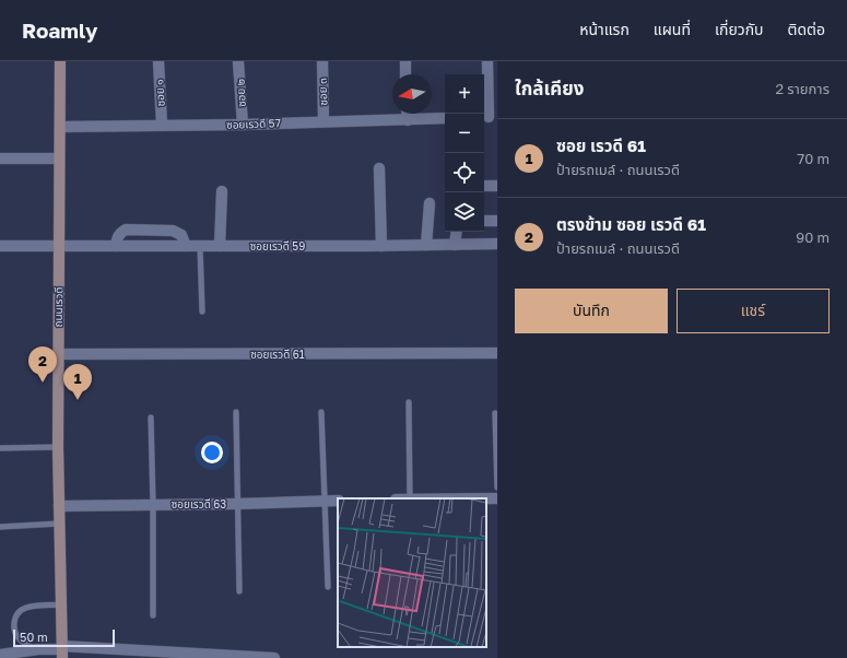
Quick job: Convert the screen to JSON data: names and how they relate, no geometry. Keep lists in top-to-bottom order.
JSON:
{
  "streets": {
    "street": [
      "ซอย ๓",
      "ซอย ๑",
      "ซอย ๒",
      "ซอยเรวดี 57",
      "ซอยเรวดี 59",
      "ถนนเรวดี",
      "ซอยเรวดี 61",
      "ซอยเรวดี 63"
    ]
  },
  "crossings": [
    ["ซอย ๓", "ซอยเรวดี 57"],
    ["ซอย ๑", "ซอยเรวดี 57"],
    ["ซอย ๒", "ซอยเรวดี 57"],
    ["ซอยเรวดี 57", "ถนนเรวดี"],
    ["ซอยเรวดี 59", "ถนนเรวดี"],
    ["ถนนเรวดี", "ซอยเรวดี 61"],
    ["ถนนเรวดี", "ซอยเรวดี 63"]
  ],
  "scale_bar": "50 m",
  "north": "left",
  "page": {
    "header": "Roamly",
    "nav": [
      "หน้าแรก",
      "แผนที่",
      "เกี่ยวกับ",
      "ติดต่อ"
    ],
    "heading": ["ใกล้เคียง", "2 รายการ"],
    "map_buttons": ["+", "−"],
    "list": [
      {
        "mark": "1",
        "name": "ซอย เรวดี 61",
        "note": "ป้ายรถเมล์ · ถนนเรวดี",
        "value": "70 m"
      },
      {
        "mark": "2",
        "name": "ตรงข้าม ซอย เรวดี 61",
        "note": "ป้ายรถเมล์ · ถนนเรวดี",
        "value": "90 m"
      }
    ],
    "buttons": ["บันทึก", "แชร์"],
    "pins": ["2", "1"],
    "scale": "50 m"
  }
}
